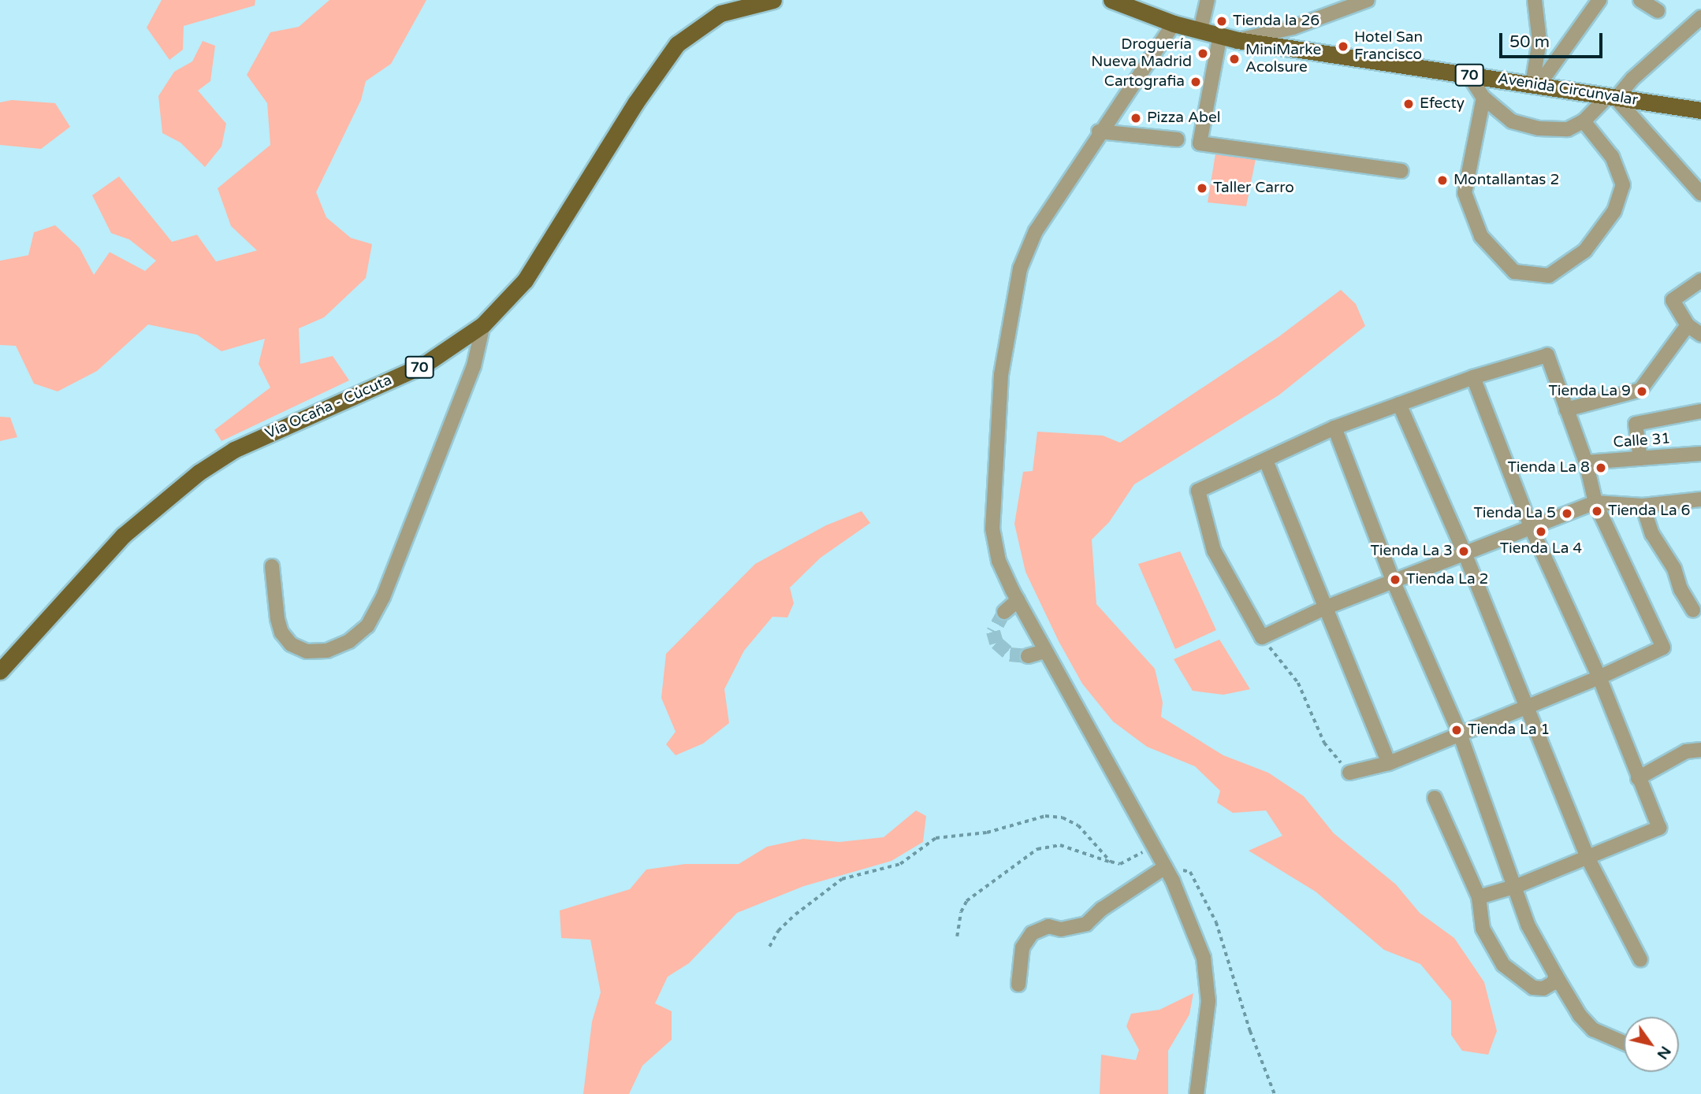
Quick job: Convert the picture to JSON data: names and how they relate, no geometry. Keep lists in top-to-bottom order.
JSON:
{
  "streets": {
    "main road": ["70", "Avenida Circunvalar", "Vía Ocaña - Cúcuta"],
    "street": ["Calle 31"]
  },
  "crossings": [
    ["70", "Avenida Circunvalar"]
  ],
  "places": [
    "Tienda la 26",
    "Hotel San Francisco",
    "Droguería Nueva Madrid",
    "MiniMarke Acolsure",
    "Cartografia",
    "Efecty",
    "Pizza Abel",
    "Montallantas 2",
    "Taller Carro",
    "Tienda La 9",
    "Tienda La 8",
    "Tienda La 6",
    "Tienda La 5",
    "Tienda La 4",
    "Tienda La 3",
    "Tienda La 2",
    "Tienda La 1"
  ],
  "scale_bar": "50 m",
  "north": "bottom right"
}
